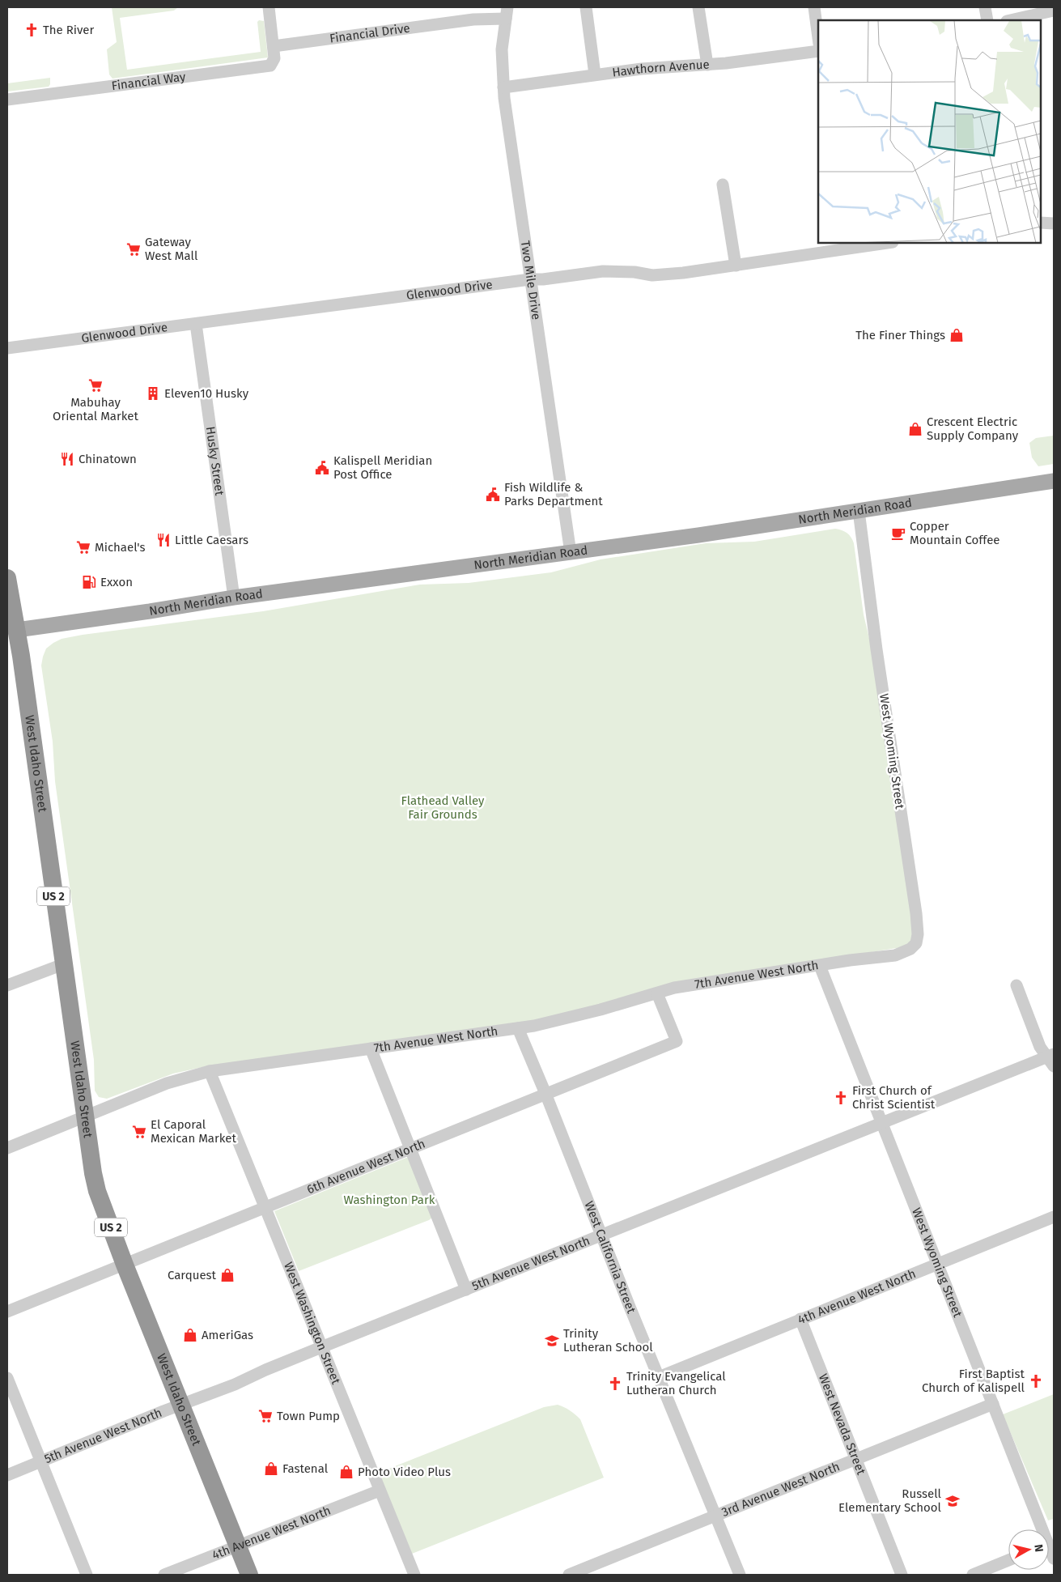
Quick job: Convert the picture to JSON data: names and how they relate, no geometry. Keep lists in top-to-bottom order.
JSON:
{
  "streets": {
    "highway": ["West Idaho Street", "US 2"],
    "main road": ["North Meridian Road"],
    "street": [
      "Financial Drive",
      "Hawthorn Avenue",
      "Financial Way",
      "Two Mile Drive",
      "Glenwood Drive",
      "Husky Street",
      "West Wyoming Street",
      "7th Avenue West North",
      "6th Avenue West North",
      "West California Street",
      "5th Avenue West North",
      "4th Avenue West North",
      "West Washington Street",
      "West Nevada Street",
      "3rd Avenue West North"
    ]
  },
  "crossings": [
    ["Financial Drive", "Financial Way"],
    ["Financial Drive", "Two Mile Drive"],
    ["Hawthorn Avenue", "Two Mile Drive"],
    ["Two Mile Drive", "Glenwood Drive"],
    ["Two Mile Drive", "North Meridian Road"],
    ["Glenwood Drive", "Husky Street"],
    ["Husky Street", "North Meridian Road"],
    ["North Meridian Road", "West Wyoming Street"],
    ["North Meridian Road", "West Idaho Street"],
    ["West Wyoming Street", "7th Avenue West North"],
    ["West Wyoming Street", "5th Avenue West North"],
    ["West Wyoming Street", "4th Avenue West North"],
    ["West Wyoming Street", "3rd Avenue West North"],
    ["West Idaho Street", "7th Avenue West North"],
    ["West Idaho Street", "6th Avenue West North"],
    ["West Idaho Street", "5th Avenue West North"],
    ["West Idaho Street", "4th Avenue West North"],
    ["7th Avenue West North", "6th Avenue West North"],
    ["7th Avenue West North", "West California Street"],
    ["7th Avenue West North", "West Washington Street"],
    ["6th Avenue West North", "West California Street"],
    ["6th Avenue West North", "West Washington Street"],
    ["West California Street", "5th Avenue West North"],
    ["West California Street", "4th Avenue West North"],
    ["West California Street", "3rd Avenue West North"],
    ["5th Avenue West North", "West Washington Street"],
    ["4th Avenue West North", "West Washington Street"],
    ["4th Avenue West North", "West Nevada Street"],
    ["West Nevada Street", "3rd Avenue West North"]
  ],
  "parks": ["Flathead Valley Fair Grounds", "Washington Park"],
  "places": {
    "church": [
      "The River",
      "First Church of Christ Scientist",
      "First Baptist Church of Kalispell",
      "Trinity Evangelical Lutheran Church"
    ],
    "supermarket": [
      "Gateway West Mall",
      "Mabuhay Oriental Market",
      "Michael's",
      "El Caporal Mexican Market",
      "Town Pump"
    ],
    "shop": [
      "The Finer Things",
      "Crescent Electric Supply Company",
      "Carquest",
      "AmeriGas",
      "Fastenal",
      "Photo Video Plus"
    ],
    "building": ["Eleven10 Husky"],
    "restaurant": ["Chinatown", "Little Caesars"],
    "public building": ["Kalispell Meridian Post Office", "Fish Wildlife & Parks Department"],
    "cafe": ["Copper Mountain Coffee"],
    "fuel station": ["Exxon"],
    "school or university": ["Trinity Lutheran School", "Russell Elementary School"]
  },
  "north": "right"
}
